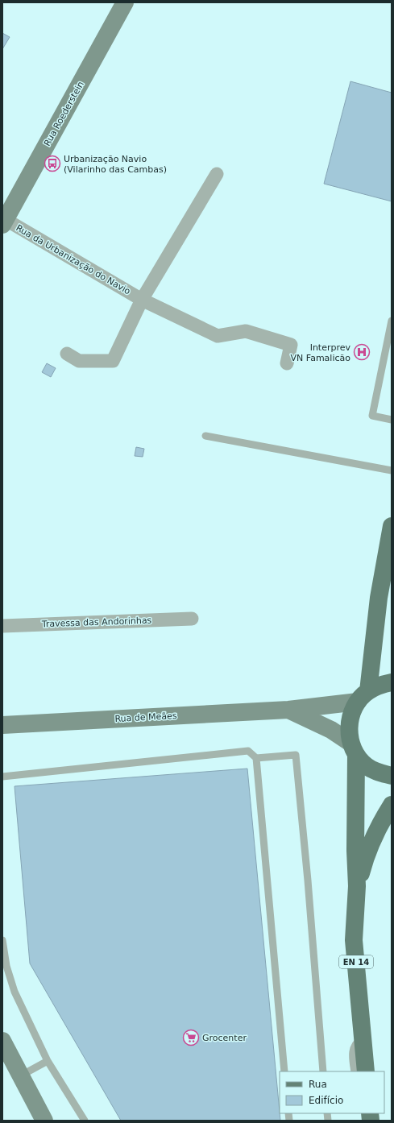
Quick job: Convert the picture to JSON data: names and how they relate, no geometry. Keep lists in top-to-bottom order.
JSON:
{
  "streets": {
    "main road": ["EN 14"],
    "street": [
      "Rua Roederstein",
      "Rua da Urbanização do Navio",
      "Travessa das Andorinhas",
      "Rua de Meães"
    ]
  },
  "crossings": [
    ["Rua Roederstein", "Rua da Urbanização do Navio"],
    ["Rua de Meães", "EN 14"]
  ],
  "places": {
    "bus stop": ["Urbanização Navio (Vilarinho das Cambas)"],
    "hospital": ["Interprev VN Famalicão"],
    "supermarket": ["Grocenter"]
  },
  "legend": ["Rua", "Edifício"]
}
